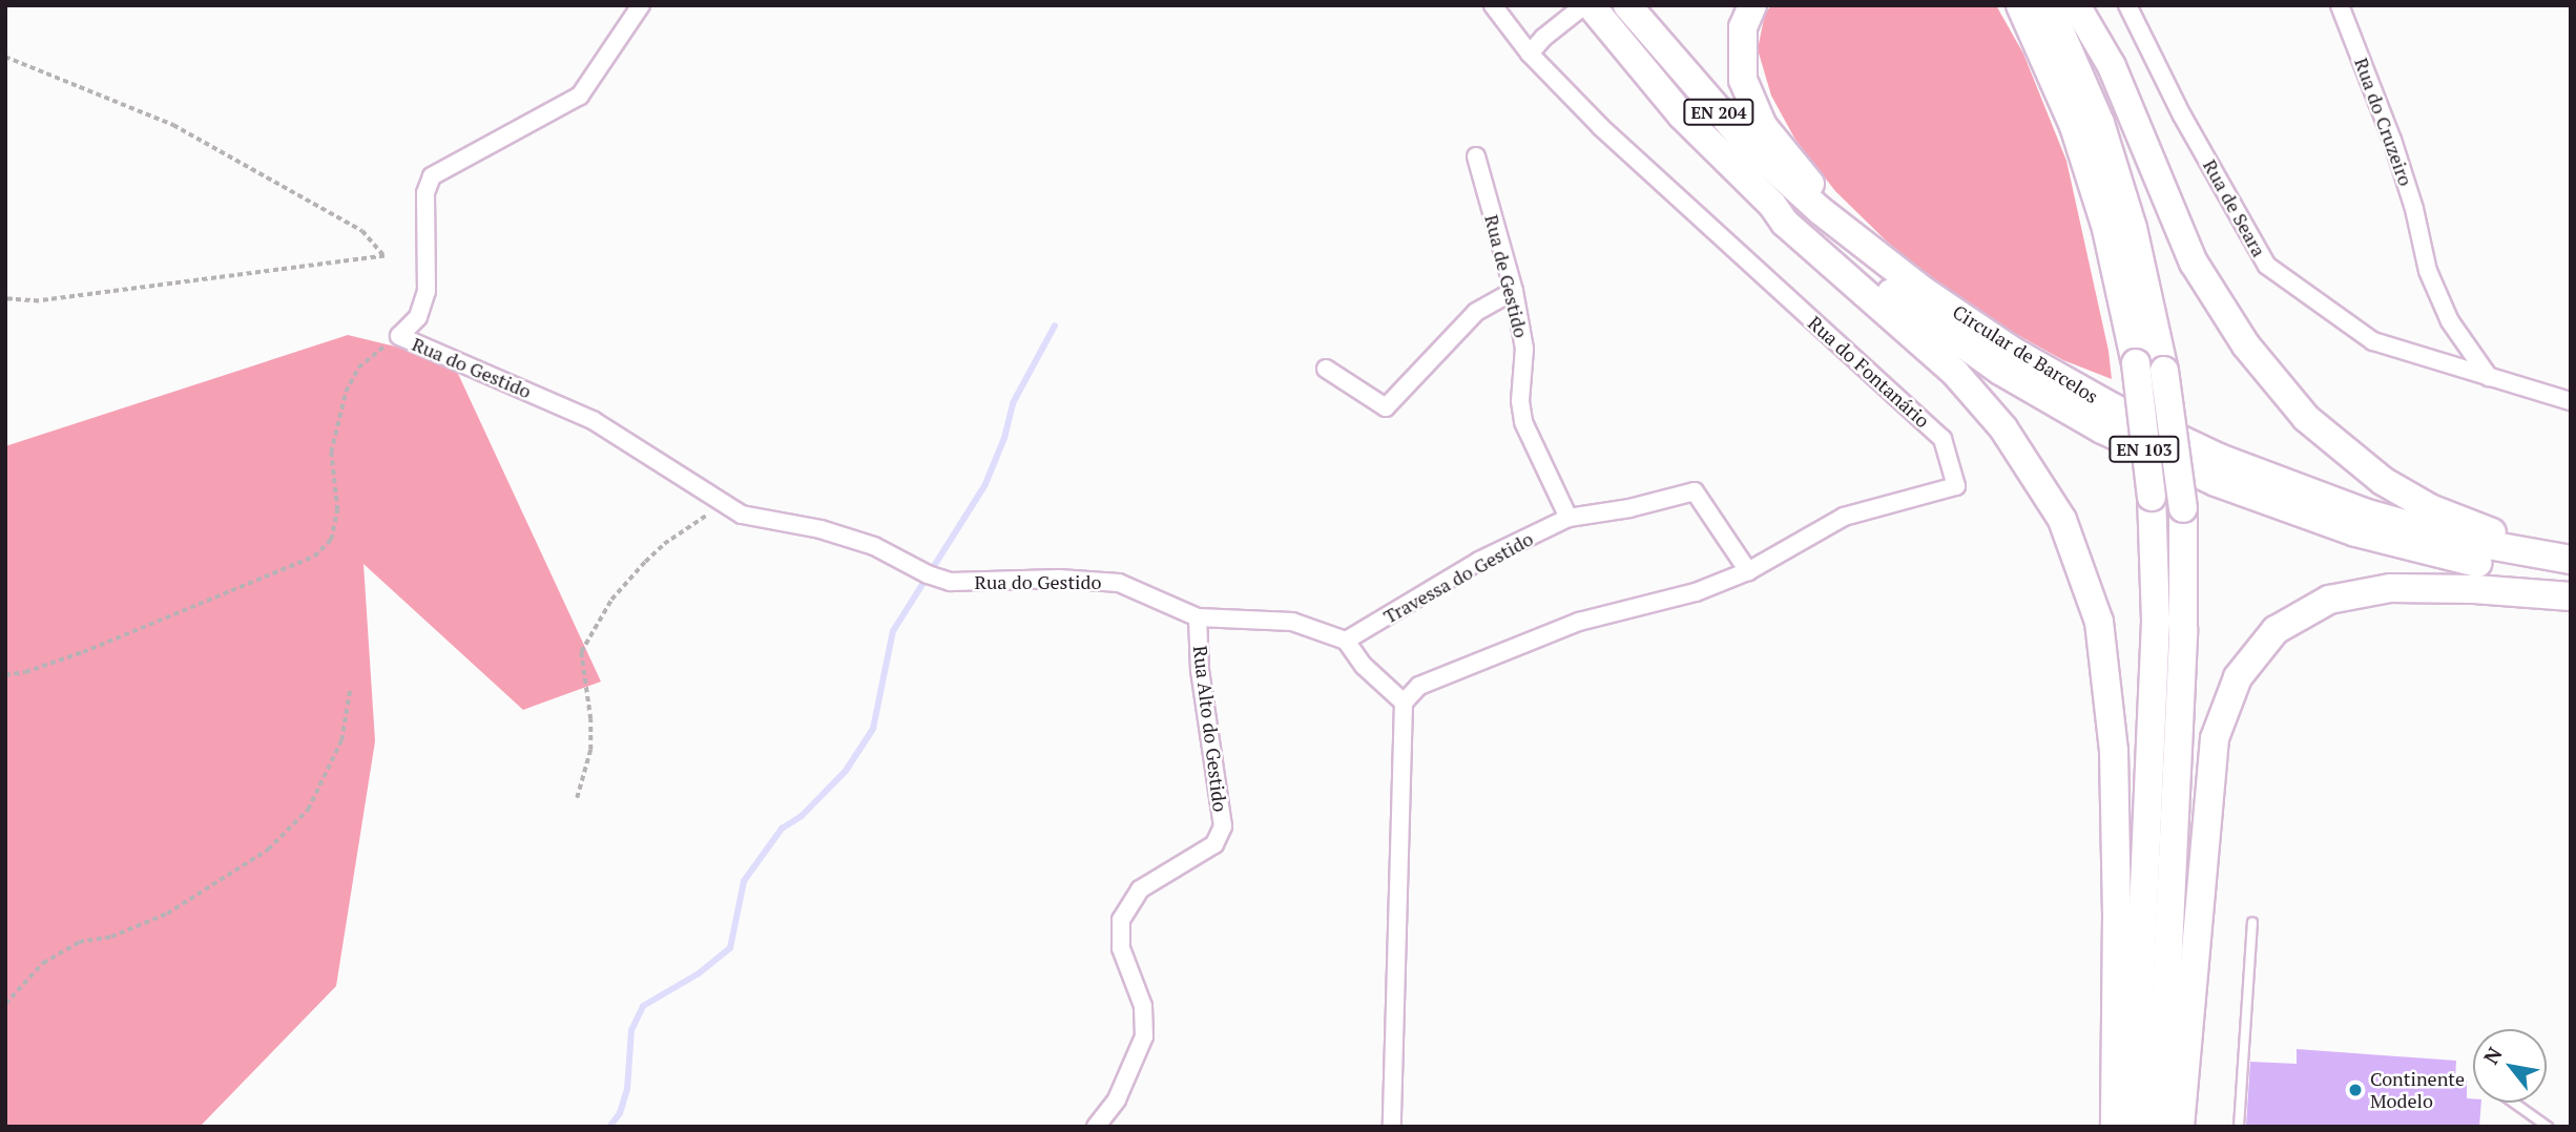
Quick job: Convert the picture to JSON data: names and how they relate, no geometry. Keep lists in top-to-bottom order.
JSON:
{
  "streets": {
    "main road": ["EN 204", "Circular de Barcelos", "EN 103"],
    "street": [
      "Rua do Cruzeiro",
      "Rua de Seara",
      "Rua de Gestido",
      "Rua do Gestido",
      "Rua do Fontanário",
      "Travessa do Gestido",
      "Rua Alto do Gestido"
    ]
  },
  "crossings": [
    ["Rua do Cruzeiro", "Rua de Seara"],
    ["Rua de Gestido", "Travessa do Gestido"],
    ["Rua do Gestido", "Travessa do Gestido"],
    ["Rua do Gestido", "Rua Alto do Gestido"],
    ["Rua do Fontanário", "Travessa do Gestido"]
  ],
  "places": ["Continente Modelo"],
  "north": "top left"
}
